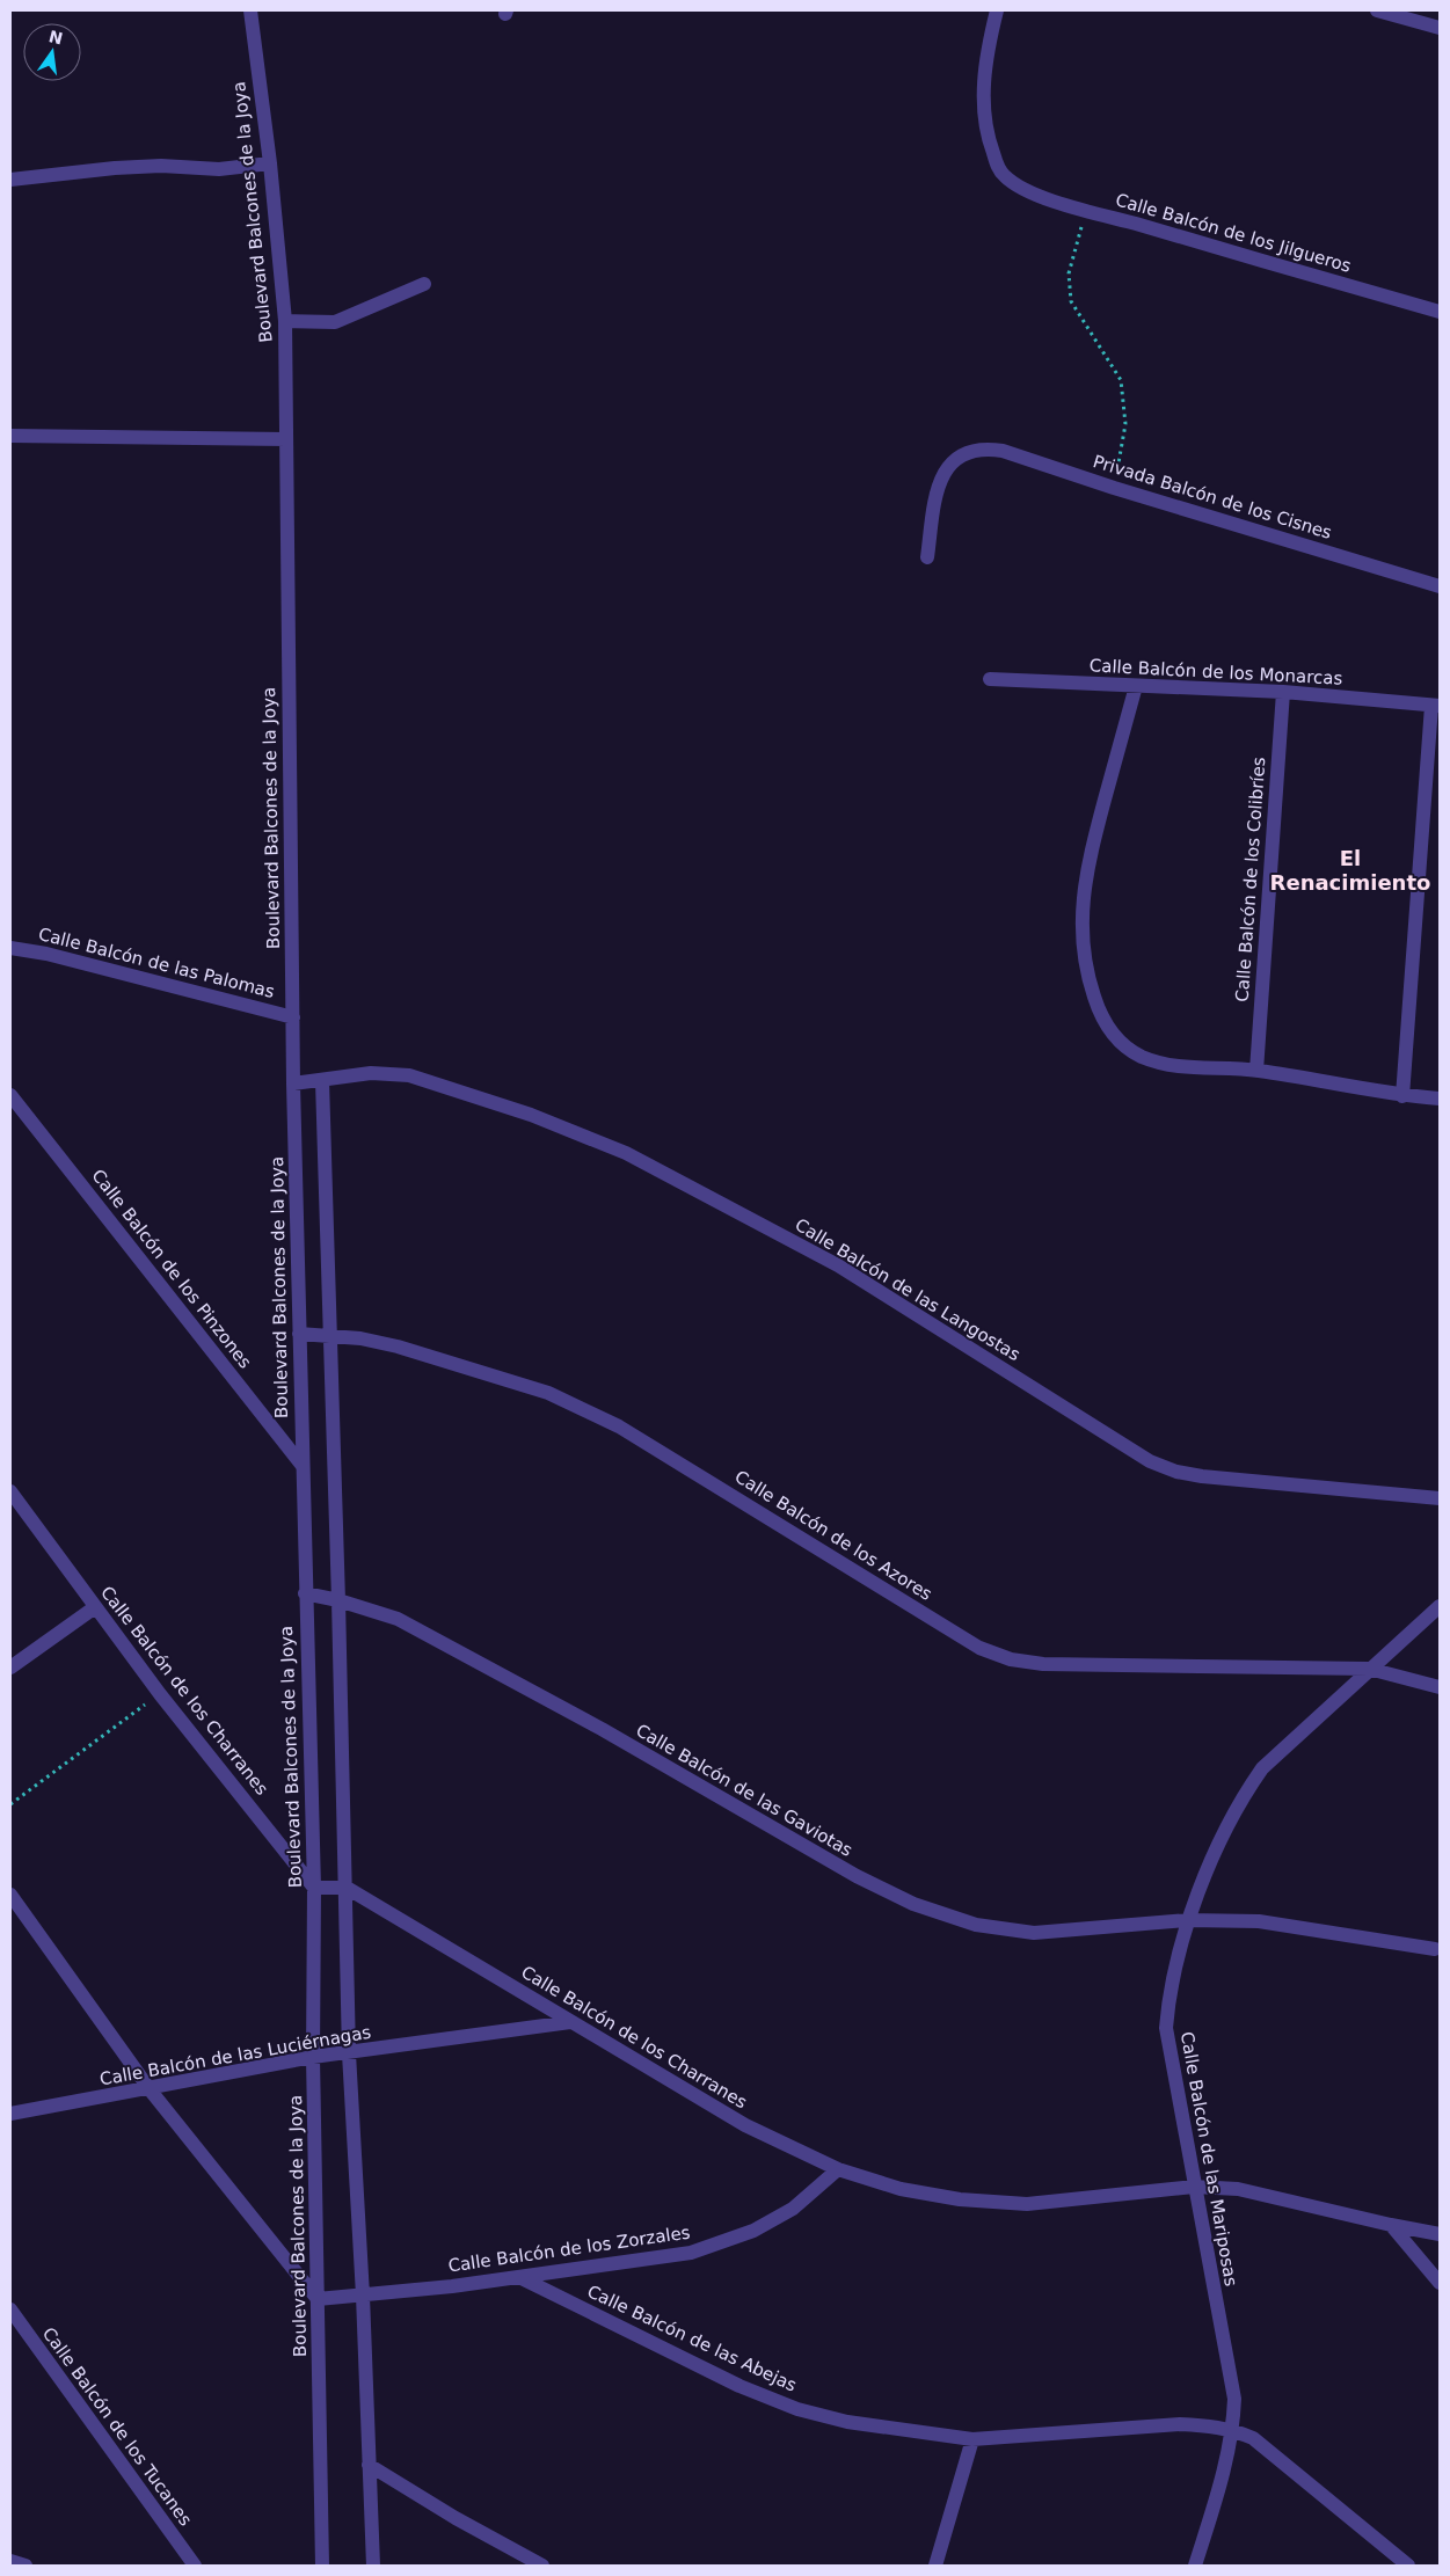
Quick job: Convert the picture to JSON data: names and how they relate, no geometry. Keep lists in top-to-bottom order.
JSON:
{
  "streets": {
    "street": [
      "Boulevard Balcones de la Joya",
      "Calle Balcón de los Jilgueros",
      "Privada Balcón de los Cisnes",
      "Calle Balcón de los Monarcas",
      "Calle Balcón de los Colibríes",
      "Calle Balcón de las Palomas",
      "Calle Balcón de los Pinzones",
      "Calle Balcón de las Langostas",
      "Calle Balcón de los Azores",
      "Calle Balcón de los Charranes",
      "Calle Balcón de las Gaviotas",
      "Calle Balcón de las Luciérnagas",
      "Calle Balcón de las Mariposas",
      "Calle Balcón de los Zorzales",
      "Calle Balcón de las Abejas",
      "Calle Balcón de los Tucanes"
    ]
  },
  "crossings": [
    ["Boulevard Balcones de la Joya", "Calle Balcón de las Palomas"],
    ["Boulevard Balcones de la Joya", "Calle Balcón de los Pinzones"],
    ["Boulevard Balcones de la Joya", "Calle Balcón de las Langostas"],
    ["Boulevard Balcones de la Joya", "Calle Balcón de los Azores"],
    ["Boulevard Balcones de la Joya", "Calle Balcón de los Charranes"],
    ["Boulevard Balcones de la Joya", "Calle Balcón de las Gaviotas"],
    ["Boulevard Balcones de la Joya", "Calle Balcón de las Luciérnagas"],
    ["Boulevard Balcones de la Joya", "Calle Balcón de los Zorzales"],
    ["Calle Balcón de los Monarcas", "Calle Balcón de los Colibríes"],
    ["Calle Balcón de los Azores", "Calle Balcón de las Mariposas"],
    ["Calle Balcón de los Charranes", "Calle Balcón de las Luciérnagas"],
    ["Calle Balcón de los Charranes", "Calle Balcón de las Mariposas"],
    ["Calle Balcón de los Charranes", "Calle Balcón de los Zorzales"],
    ["Calle Balcón de las Gaviotas", "Calle Balcón de las Mariposas"],
    ["Calle Balcón de las Mariposas", "Calle Balcón de las Abejas"],
    ["Calle Balcón de los Zorzales", "Calle Balcón de las Abejas"]
  ],
  "districts": ["El Renacimiento"],
  "north": "top"
}
